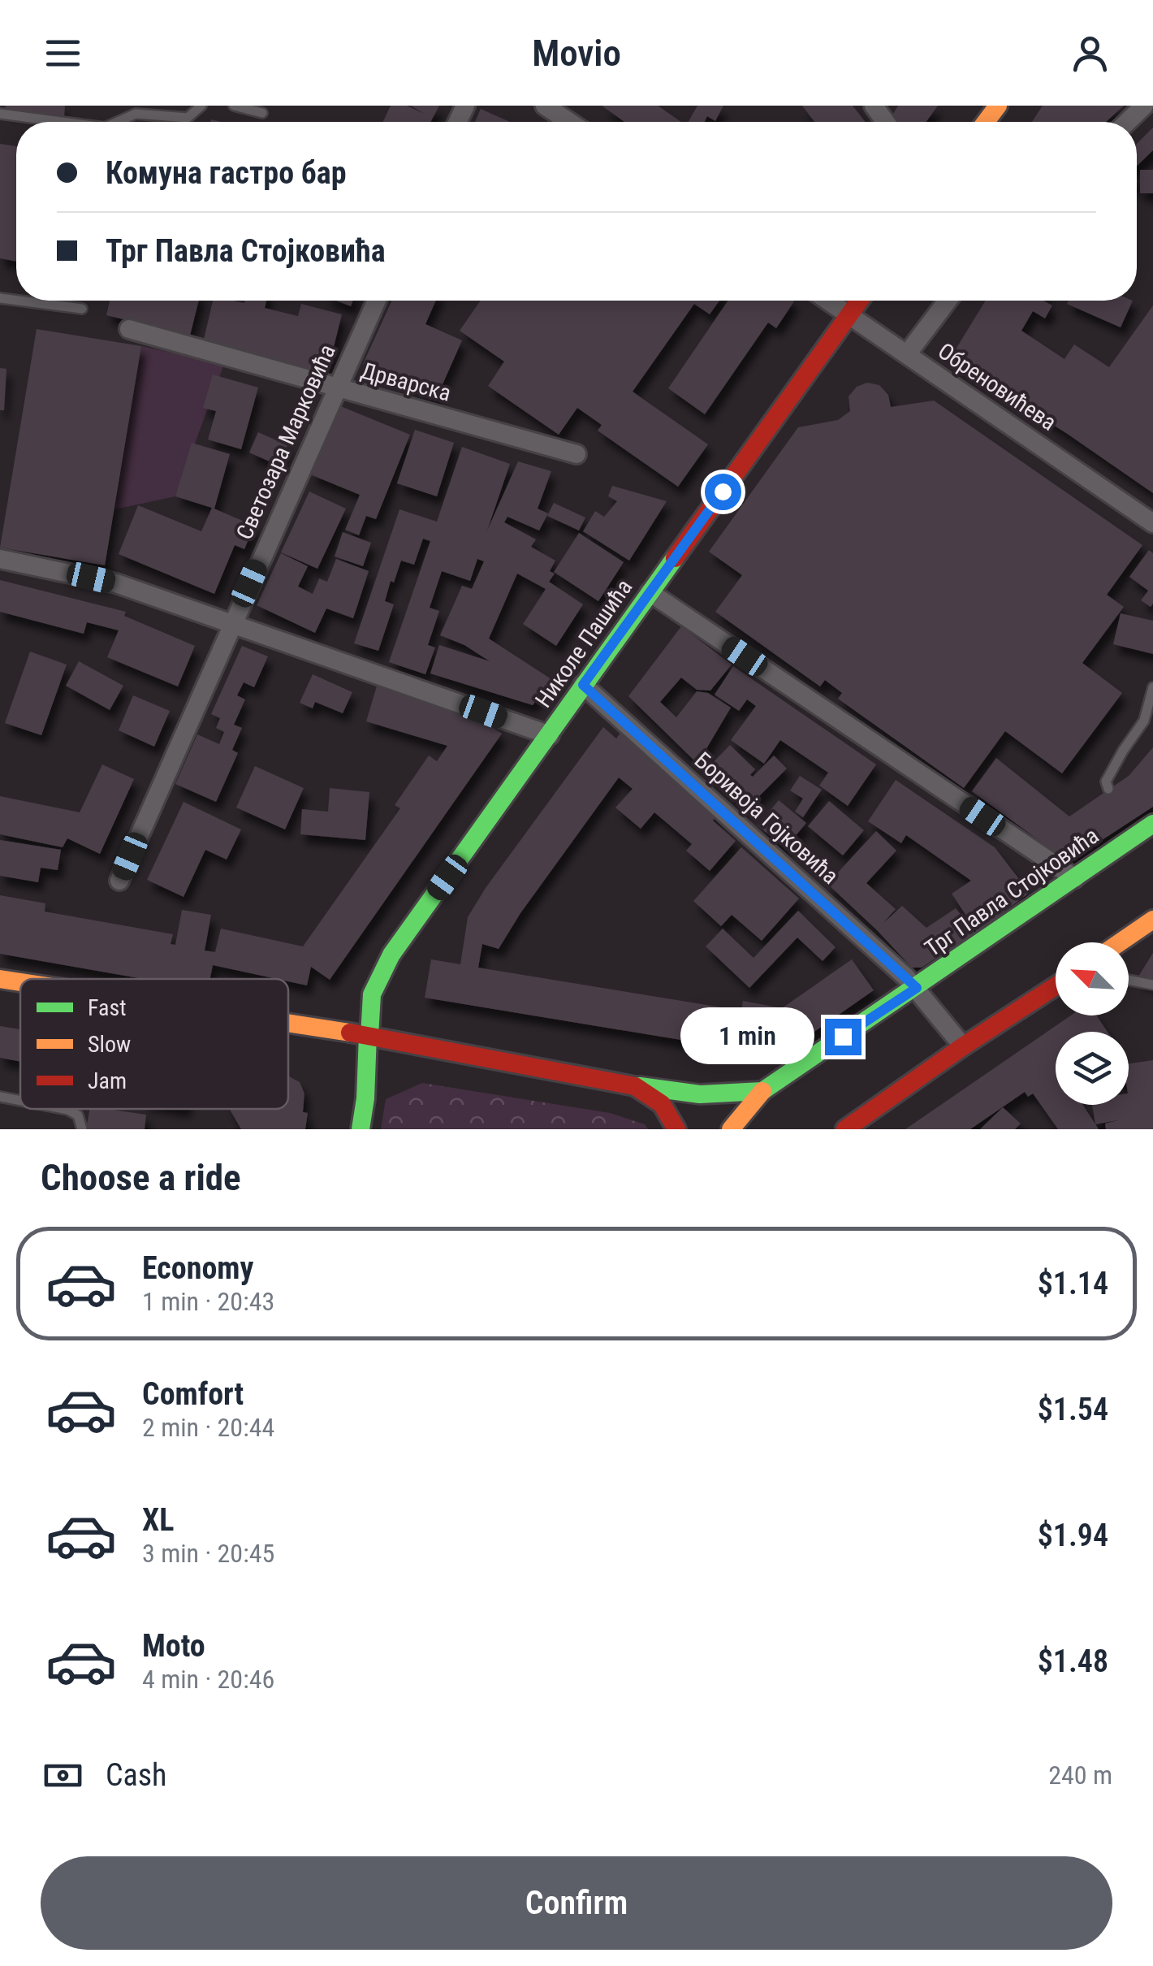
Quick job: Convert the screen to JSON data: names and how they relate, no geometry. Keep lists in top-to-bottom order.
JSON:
{
  "streets": {
    "street": [
      "Дрварска",
      "Обреновићева",
      "Светозара Марковића",
      "Николе Пашића",
      "Боривоја Гојковића",
      "Трг Павла Стојковића"
    ]
  },
  "crossings": [
    ["Дрварска", "Светозара Марковића"],
    ["Обреновићева", "Николе Пашића"],
    ["Николе Пашића", "Боривоја Гојковића"],
    ["Боривоја Гојковића", "Трг Павла Стојковића"]
  ],
  "legend": ["Fast", "Slow", "Jam"],
  "north": "top left",
  "page": {
    "header": "Movio",
    "banner": ["Комуна гастро бар", "Трг Павла Стојковића"],
    "bubble": "1 min",
    "heading": "Choose a ride",
    "list": [
      {
        "name": "Economy",
        "note": "1 min · 20:43",
        "value": "$1.14"
      },
      {
        "name": "Comfort",
        "note": "2 min · 20:44",
        "value": "$1.54"
      },
      {
        "name": "XL",
        "note": "3 min · 20:45",
        "value": "$1.94"
      },
      {
        "name": "Moto",
        "note": "4 min · 20:46",
        "value": "$1.48"
      }
    ],
    "pay": ["Cash", "240 m"],
    "buttons": "Confirm"
  }
}
